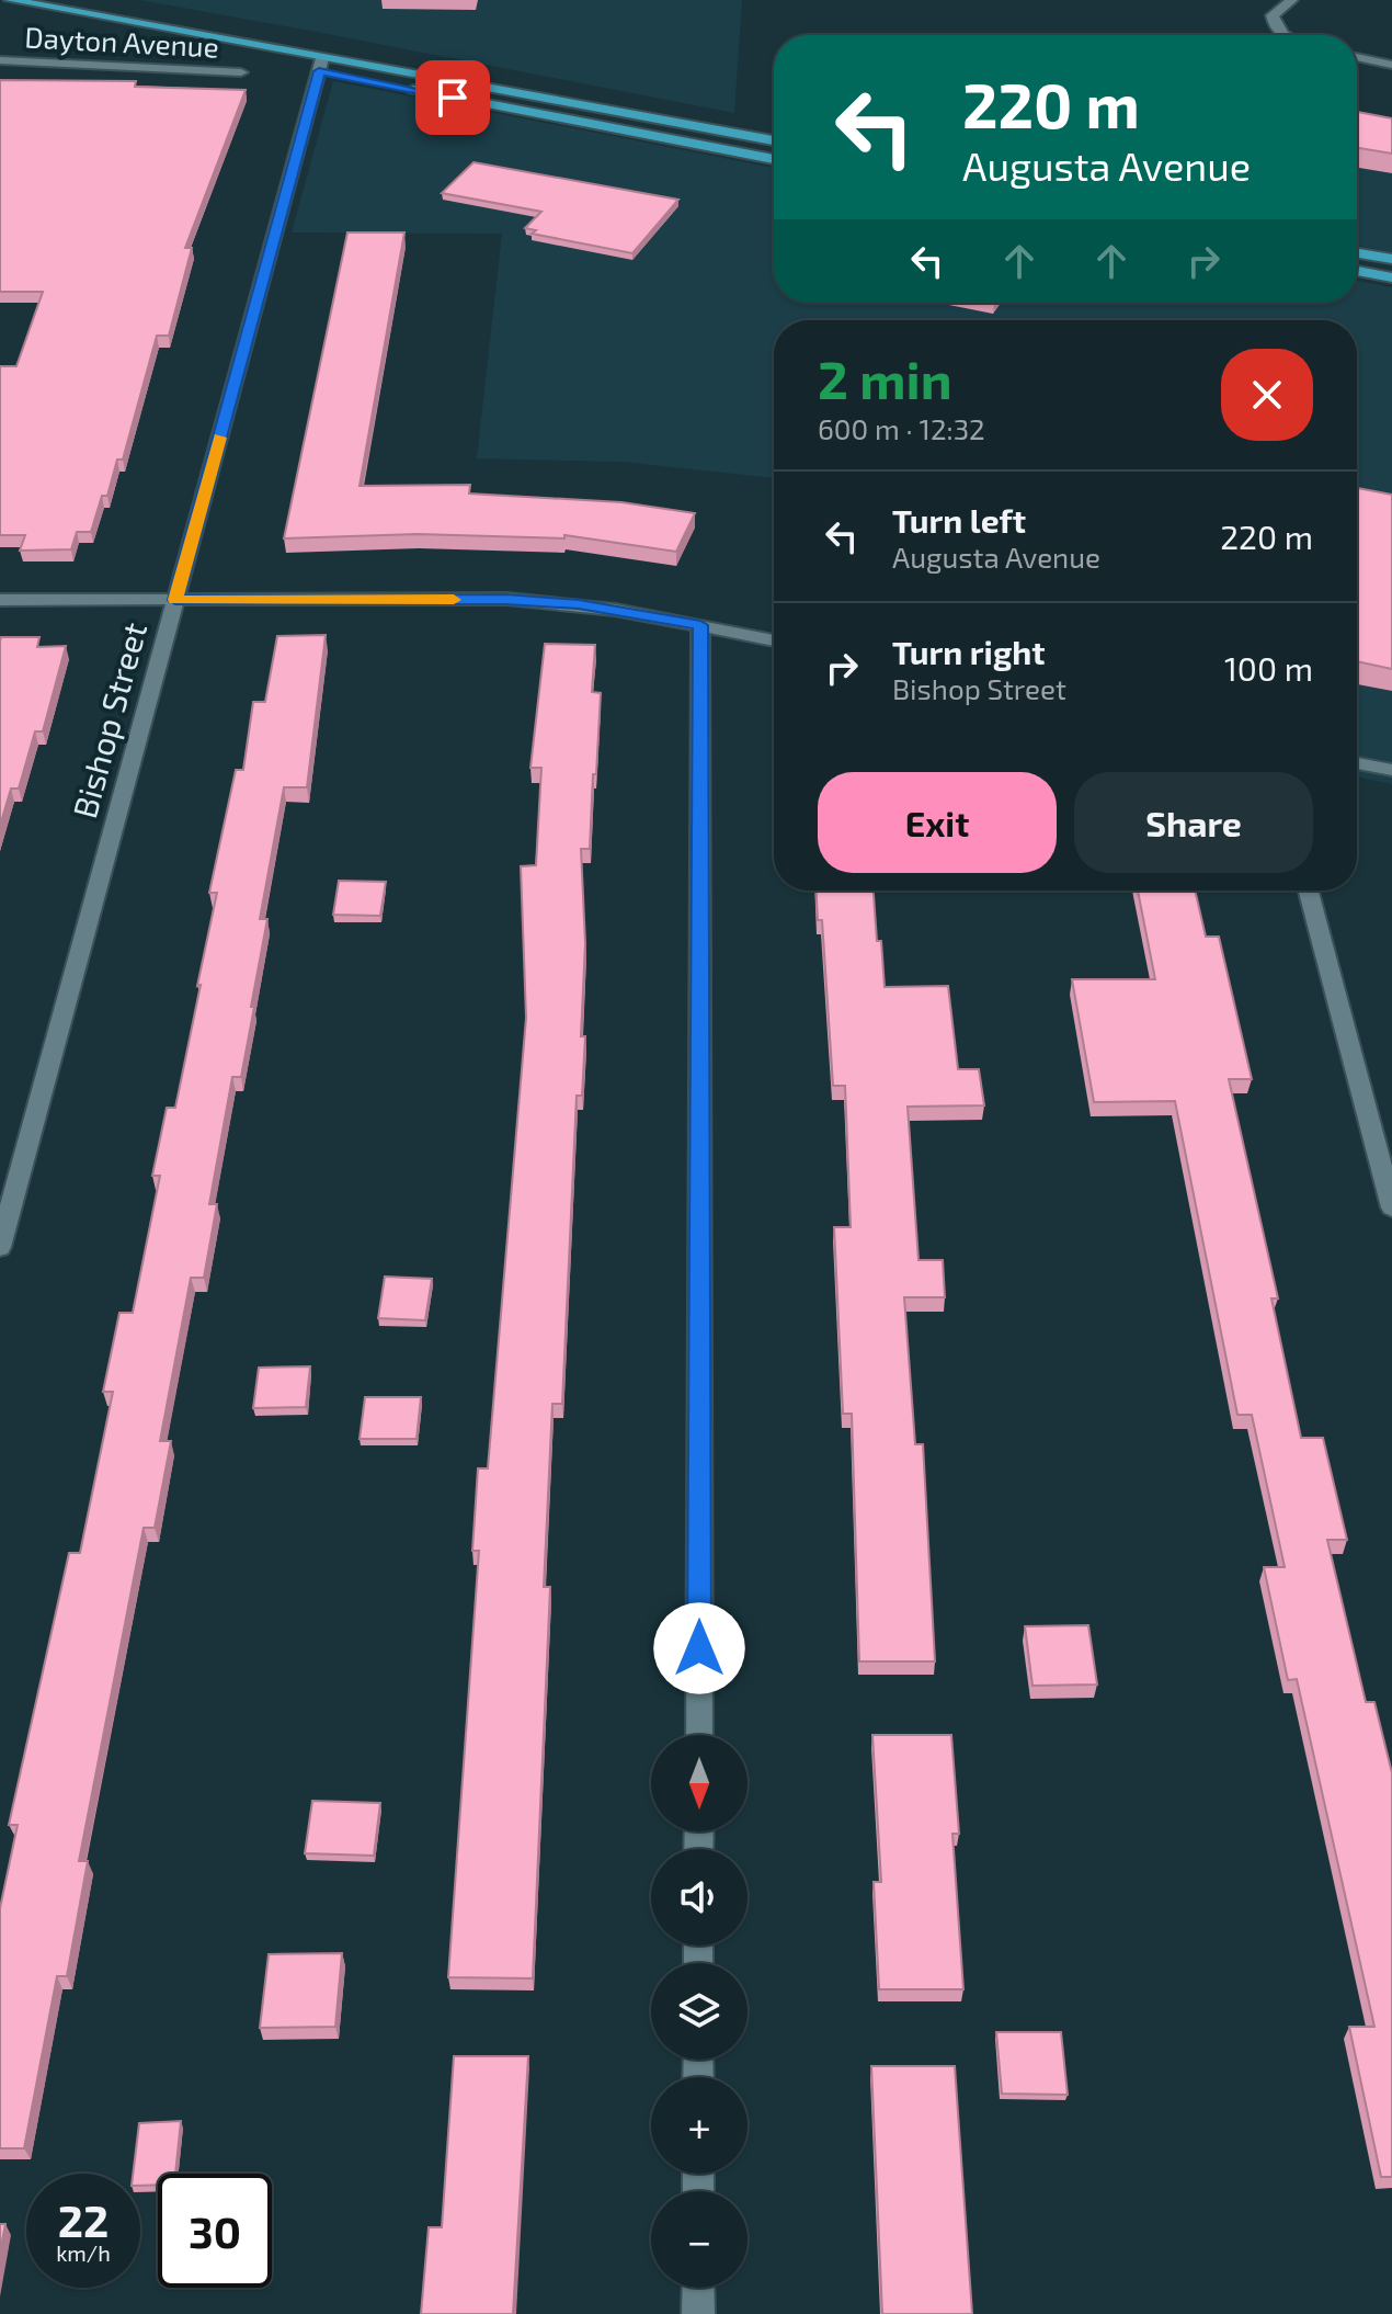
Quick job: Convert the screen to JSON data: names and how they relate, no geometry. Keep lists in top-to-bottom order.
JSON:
{
  "streets": {
    "street": ["Dayton Avenue", "Bishop Street"]
  },
  "north": "bottom",
  "page": {
    "turn": ["220 m", "Augusta Avenue"],
    "heading": ["2 min", "600 m · 12:32"],
    "list": [
      {
        "name": "Turn left",
        "note": "Augusta Avenue",
        "value": "220 m"
      },
      {
        "name": "Turn right",
        "note": "Bishop Street",
        "value": "100 m"
      }
    ],
    "buttons": ["Exit", "Share"],
    "map_buttons": ["+", "−"],
    "speed": "22 km/h",
    "limit": "30"
  }
}
